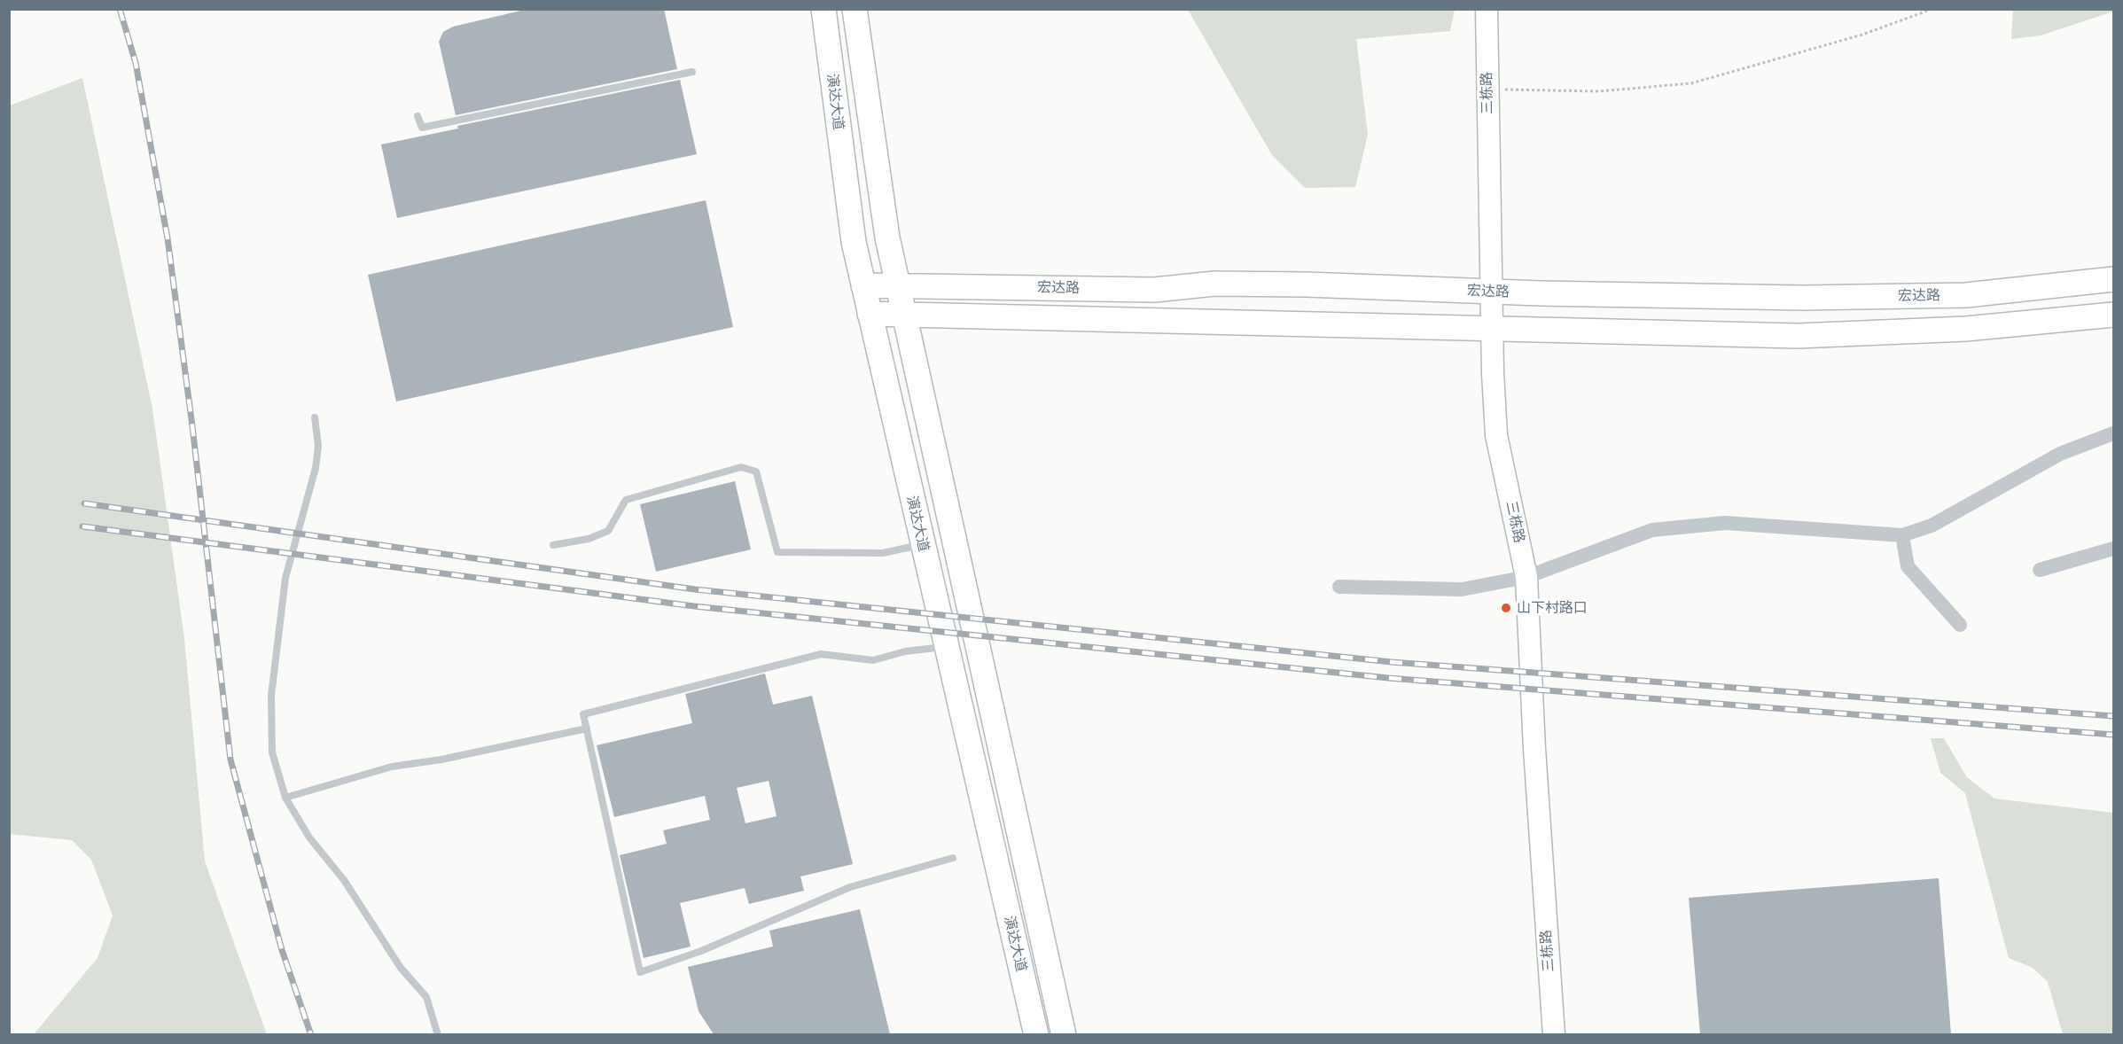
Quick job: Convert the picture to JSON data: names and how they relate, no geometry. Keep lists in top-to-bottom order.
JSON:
{
  "streets": {
    "main road": ["三栋路", "演达大道", "宏达路"]
  },
  "crossings": [
    ["三栋路", "宏达路"],
    ["演达大道", "宏达路"]
  ],
  "places": ["山下村路口"]
}
